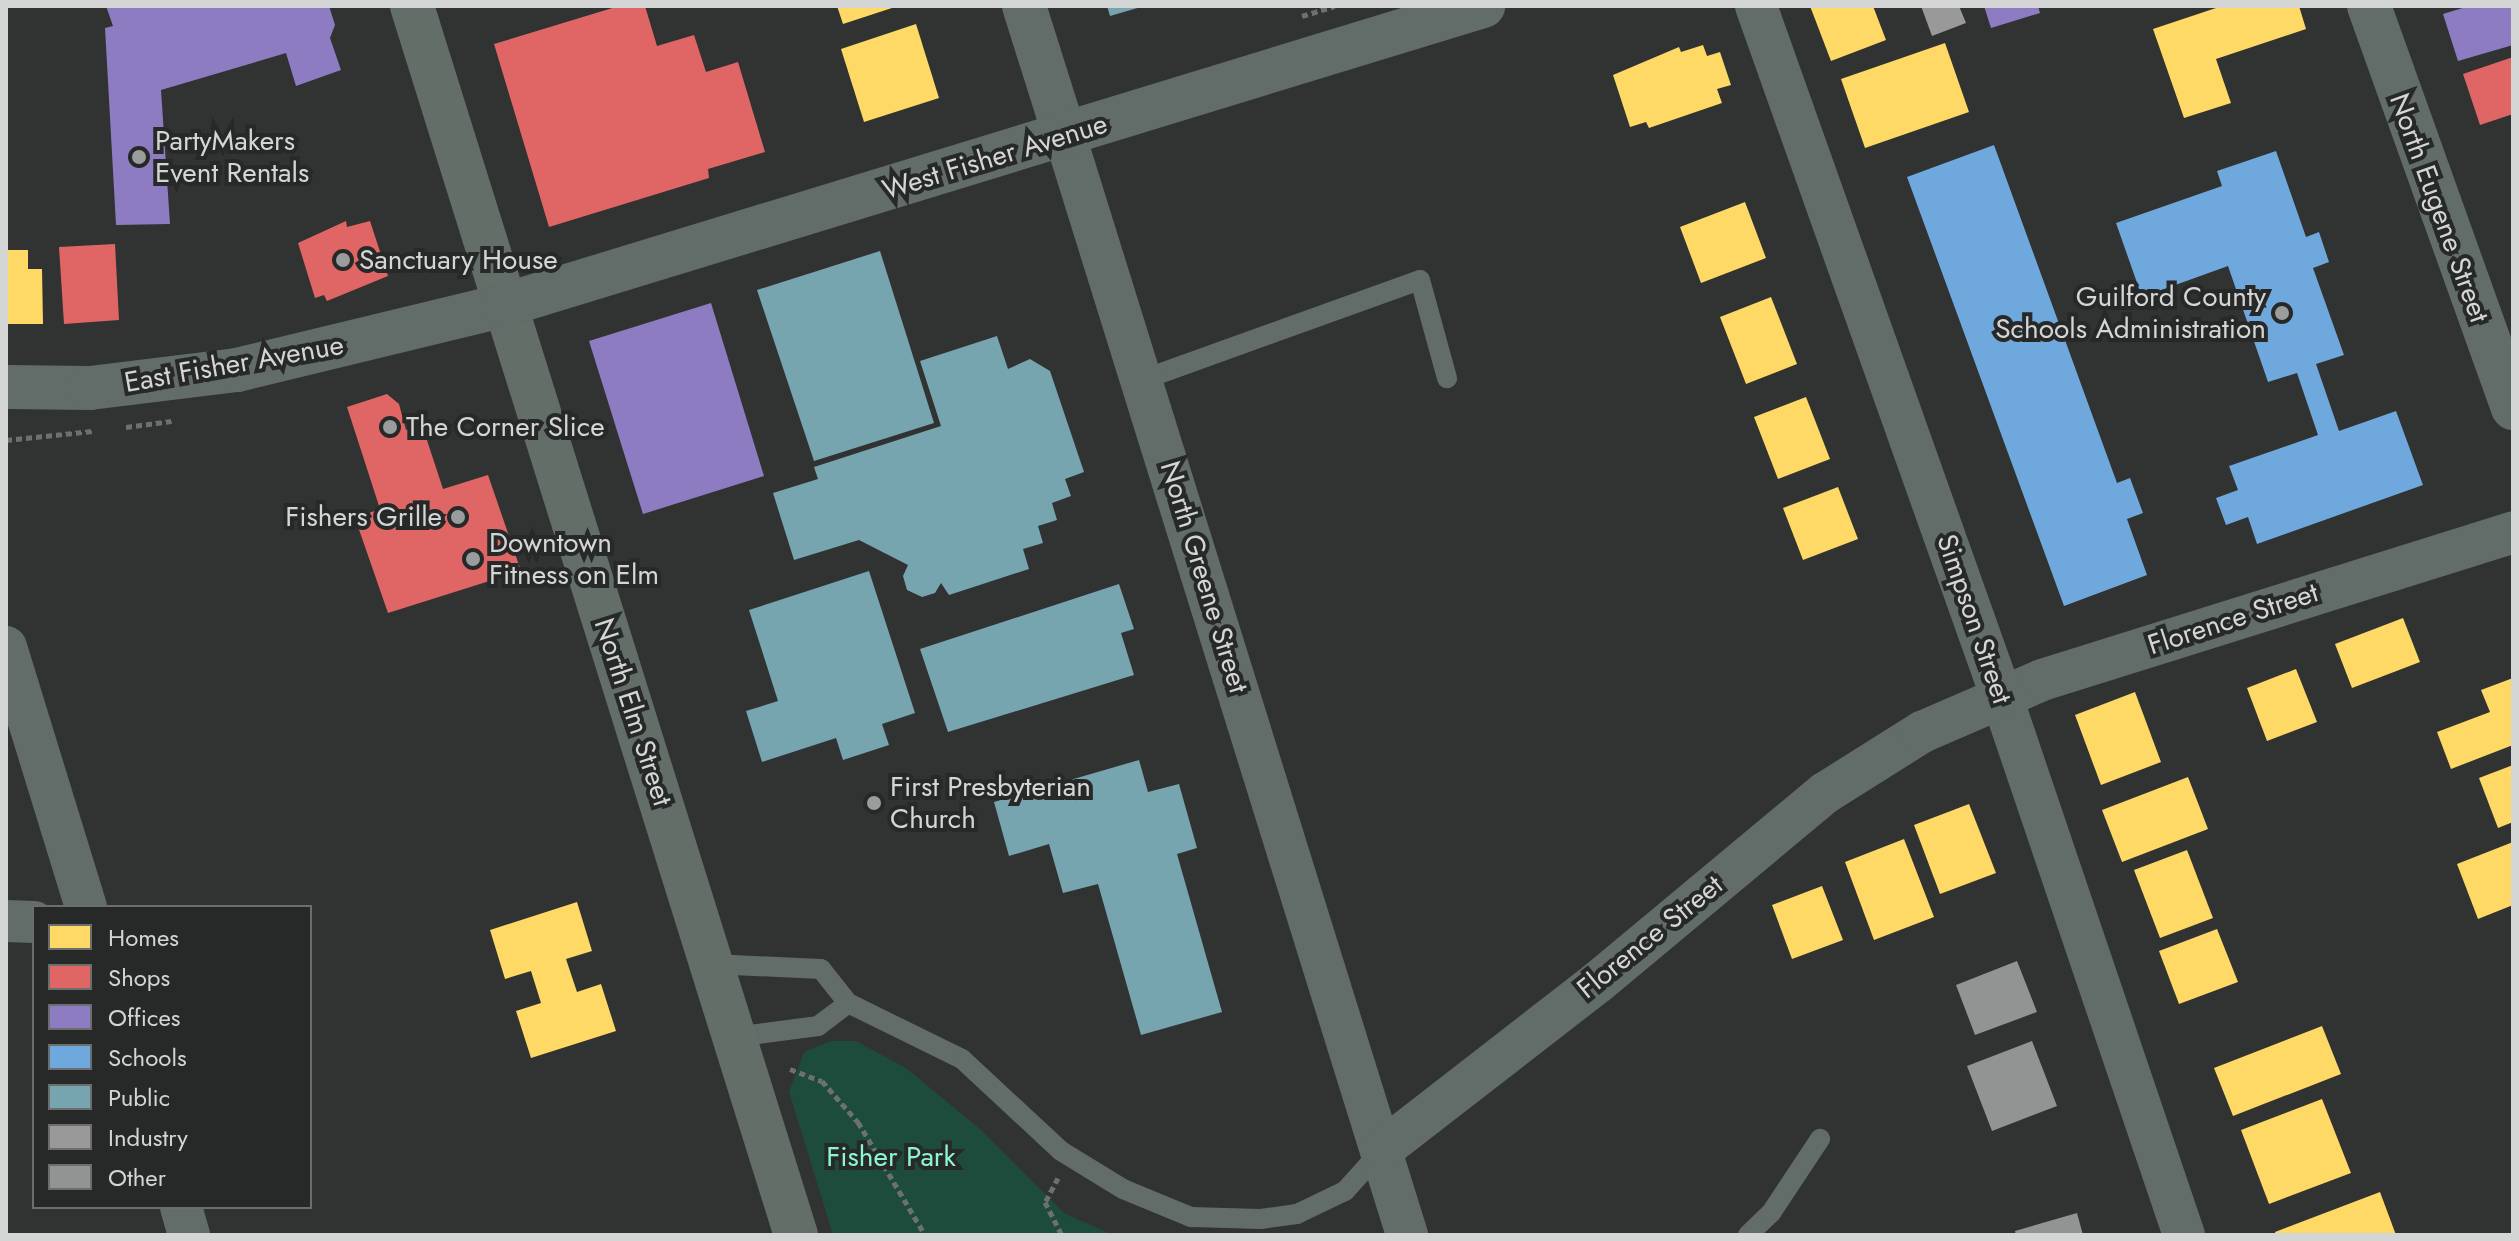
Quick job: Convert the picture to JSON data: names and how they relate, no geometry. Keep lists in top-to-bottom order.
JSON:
{
  "streets": {
    "main road": [
      "West Fisher Avenue",
      "North Eugene Street",
      "East Fisher Avenue",
      "North Greene Street",
      "North Elm Street"
    ],
    "street": ["Simpson Street", "Florence Street"]
  },
  "crossings": [
    ["West Fisher Avenue", "East Fisher Avenue"],
    ["West Fisher Avenue", "North Greene Street"],
    ["West Fisher Avenue", "North Elm Street"],
    ["East Fisher Avenue", "North Elm Street"],
    ["North Greene Street", "Florence Street"],
    ["Simpson Street", "Florence Street"],
    ["Florence Street", "North Elm Street"]
  ],
  "parks": ["Fisher Park"],
  "places": [
    "PartyMakers Event Rentals",
    "Sanctuary House",
    "Guilford County Schools Administration",
    "The Corner Slice",
    "Fishers Grille",
    "Downtown Fitness on Elm",
    "First Presbyterian Church"
  ],
  "legend": [
    "Homes",
    "Shops",
    "Offices",
    "Schools",
    "Public",
    "Industry",
    "Other"
  ]
}
